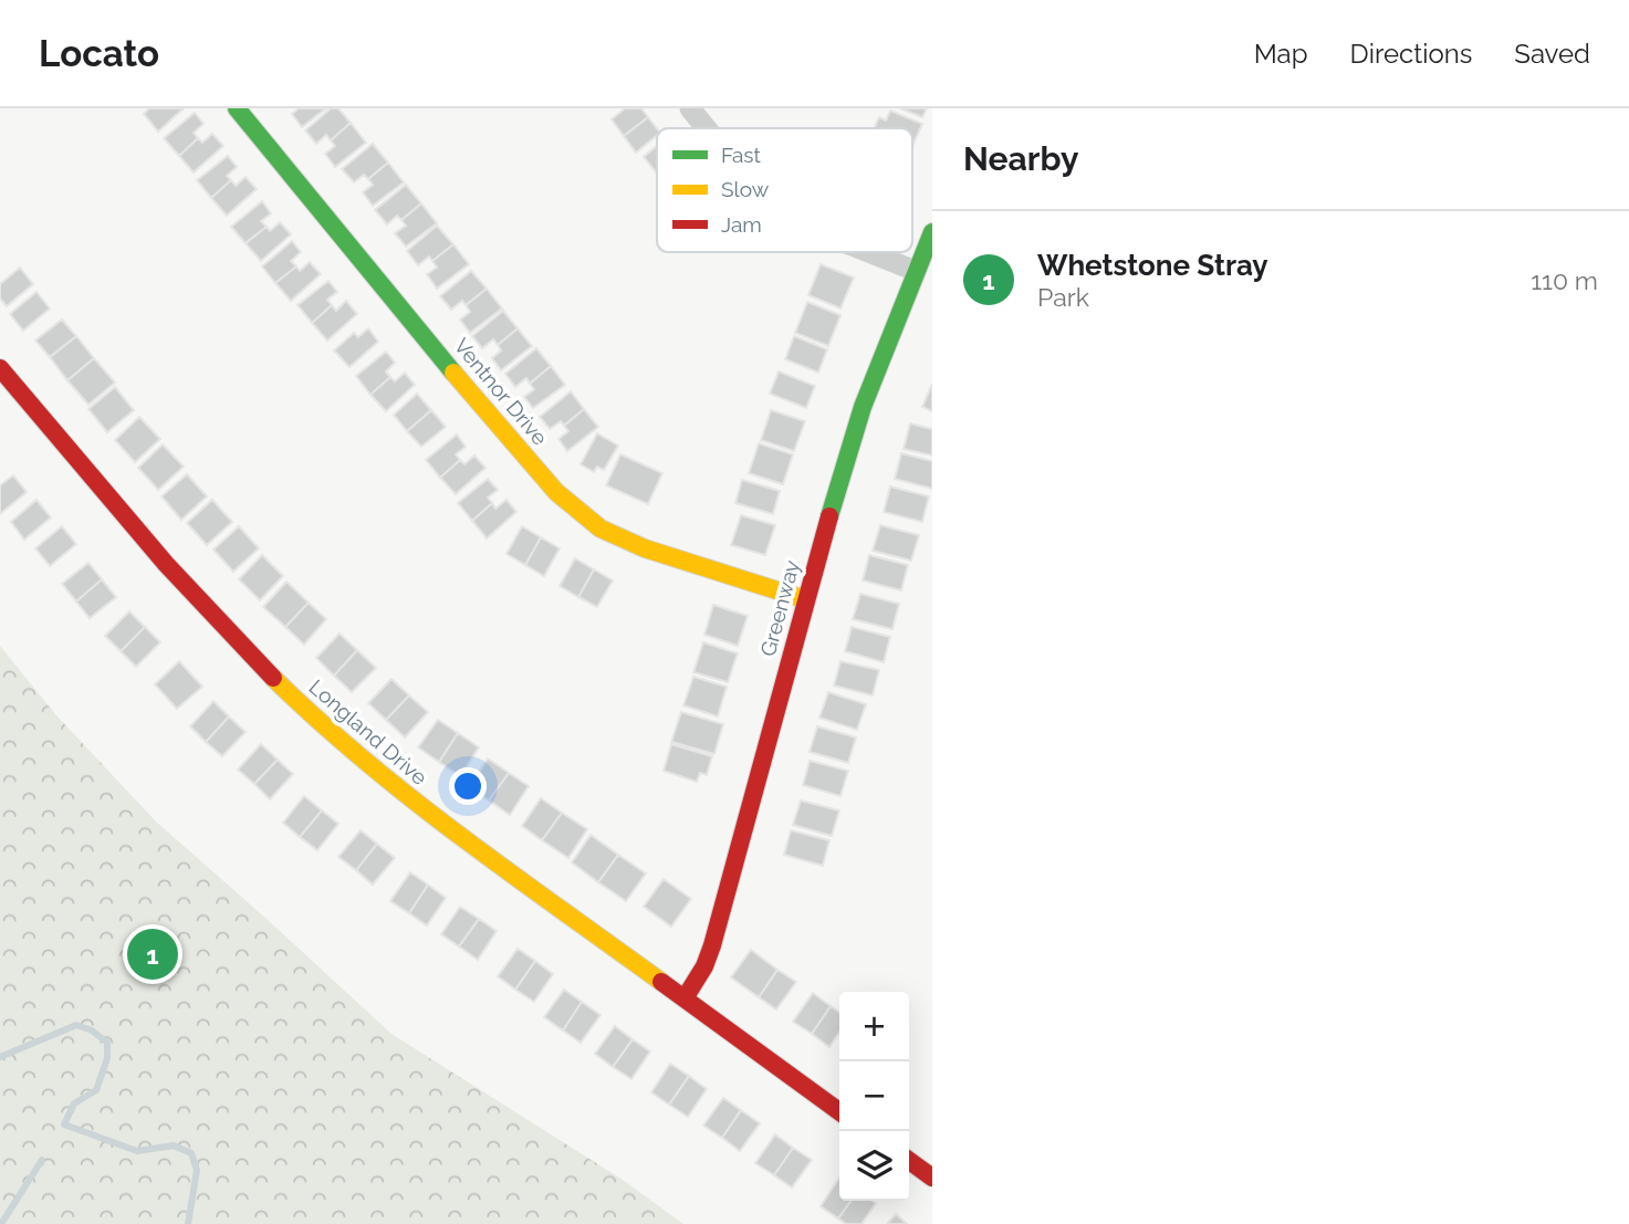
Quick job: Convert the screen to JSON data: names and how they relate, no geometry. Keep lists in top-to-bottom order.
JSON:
{
  "streets": {
    "street": ["Ventnor Drive", "Greenway", "Longland Drive"]
  },
  "crossings": [
    ["Ventnor Drive", "Greenway"],
    ["Greenway", "Longland Drive"]
  ],
  "legend": ["Fast", "Slow", "Jam"],
  "page": {
    "header": "Locato",
    "nav": ["Map", "Directions", "Saved"],
    "heading": "Nearby",
    "list": [
      {
        "mark": "1",
        "name": "Whetstone Stray",
        "note": "Park",
        "value": "110 m"
      }
    ],
    "pins": "1",
    "map_buttons": ["+", "−"]
  }
}
